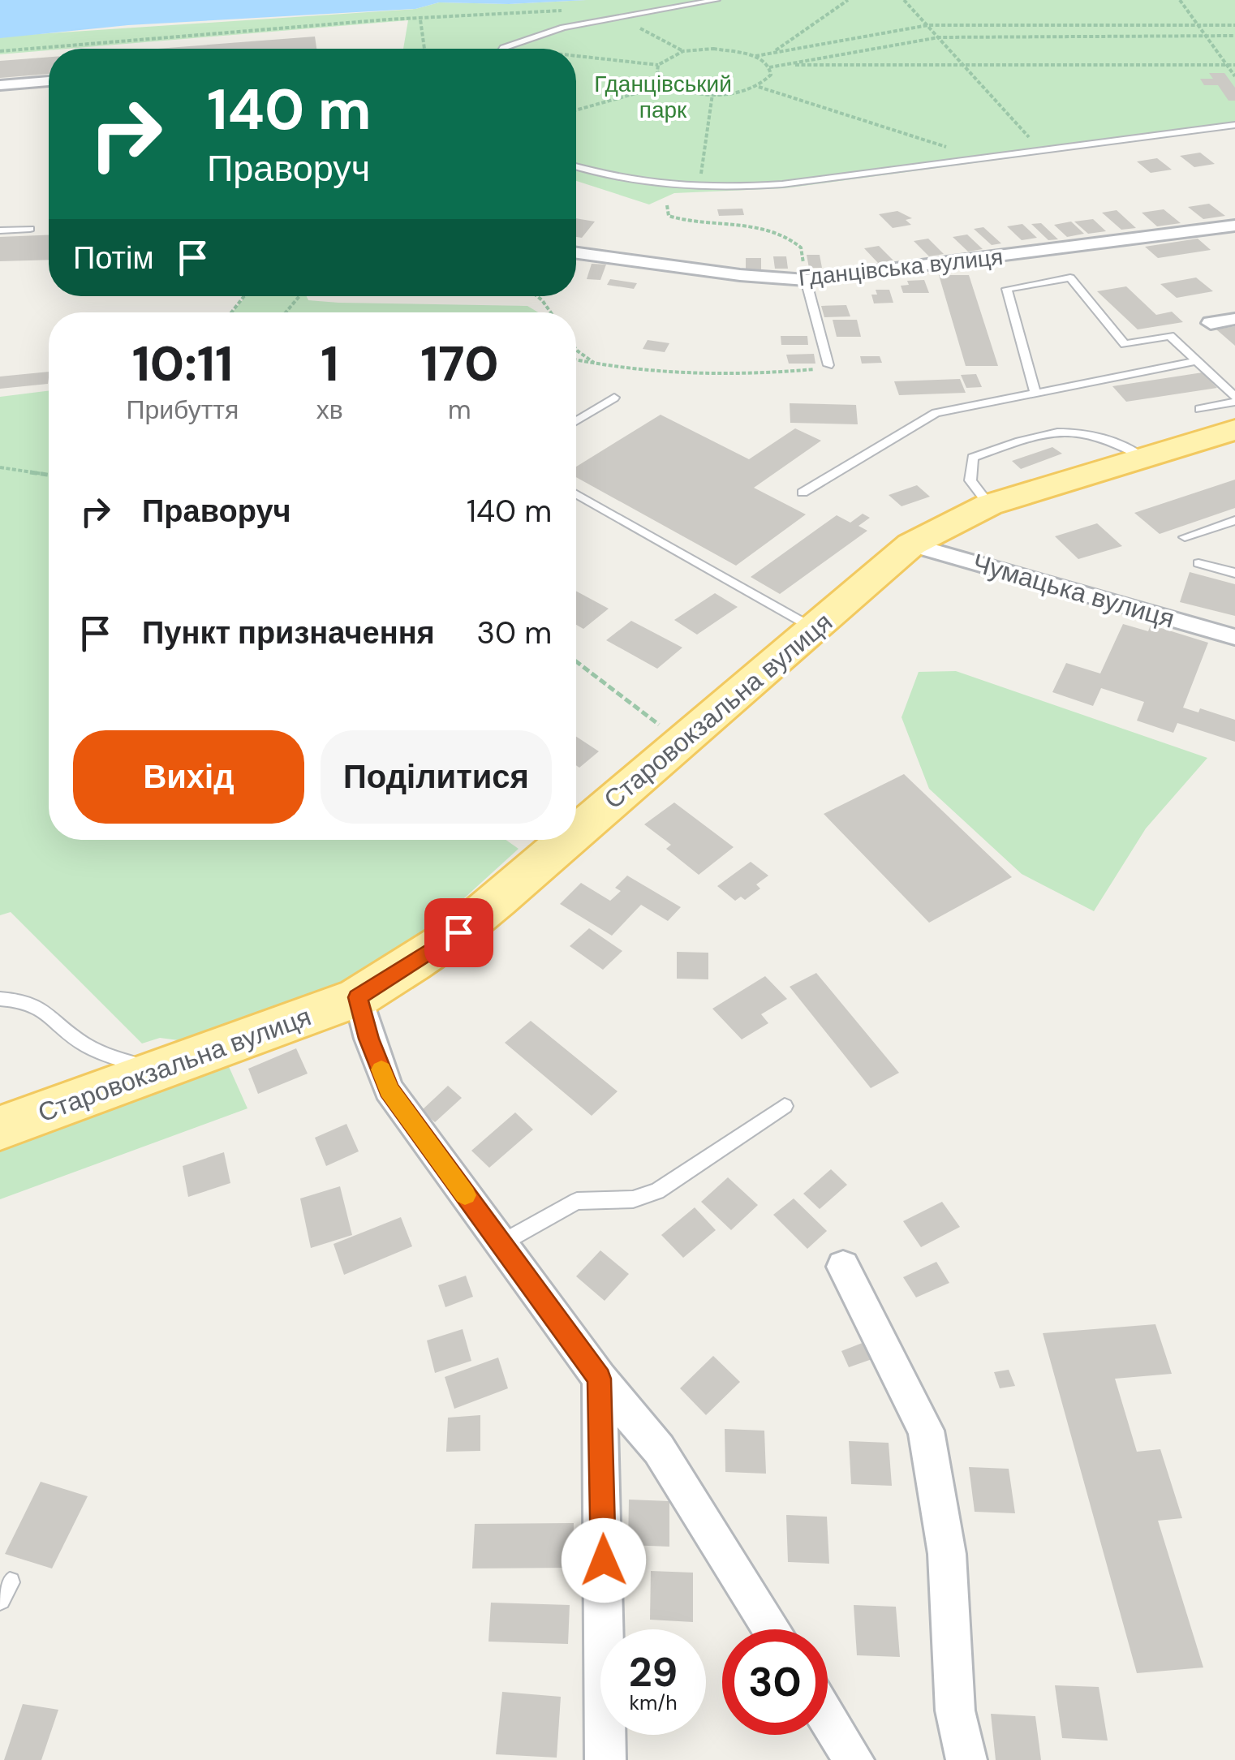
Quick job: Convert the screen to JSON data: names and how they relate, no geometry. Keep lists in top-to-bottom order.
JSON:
{
  "streets": {
    "main road": ["Старовокзальна вулиця"],
    "street": ["Гданцівська вулиця", "Чумацька вулиця"]
  },
  "crossings": [
    ["Чумацька вулиця", "Старовокзальна вулиця"]
  ],
  "parks": ["Гданцівський парк"],
  "page": {
    "turn": ["140 m", "Праворуч"],
    "then": "Потім",
    "eta": [
      "10:11",
      "Прибуття",
      "1",
      "хв",
      "170",
      "m"
    ],
    "list": [
      {
        "name": "Праворуч",
        "value": "140 m"
      },
      {
        "name": "Пункт призначення",
        "value": "30 m"
      }
    ],
    "buttons": ["Вихід", "Поділитися"],
    "speed": "29 km/h",
    "limit": "30"
  }
}
